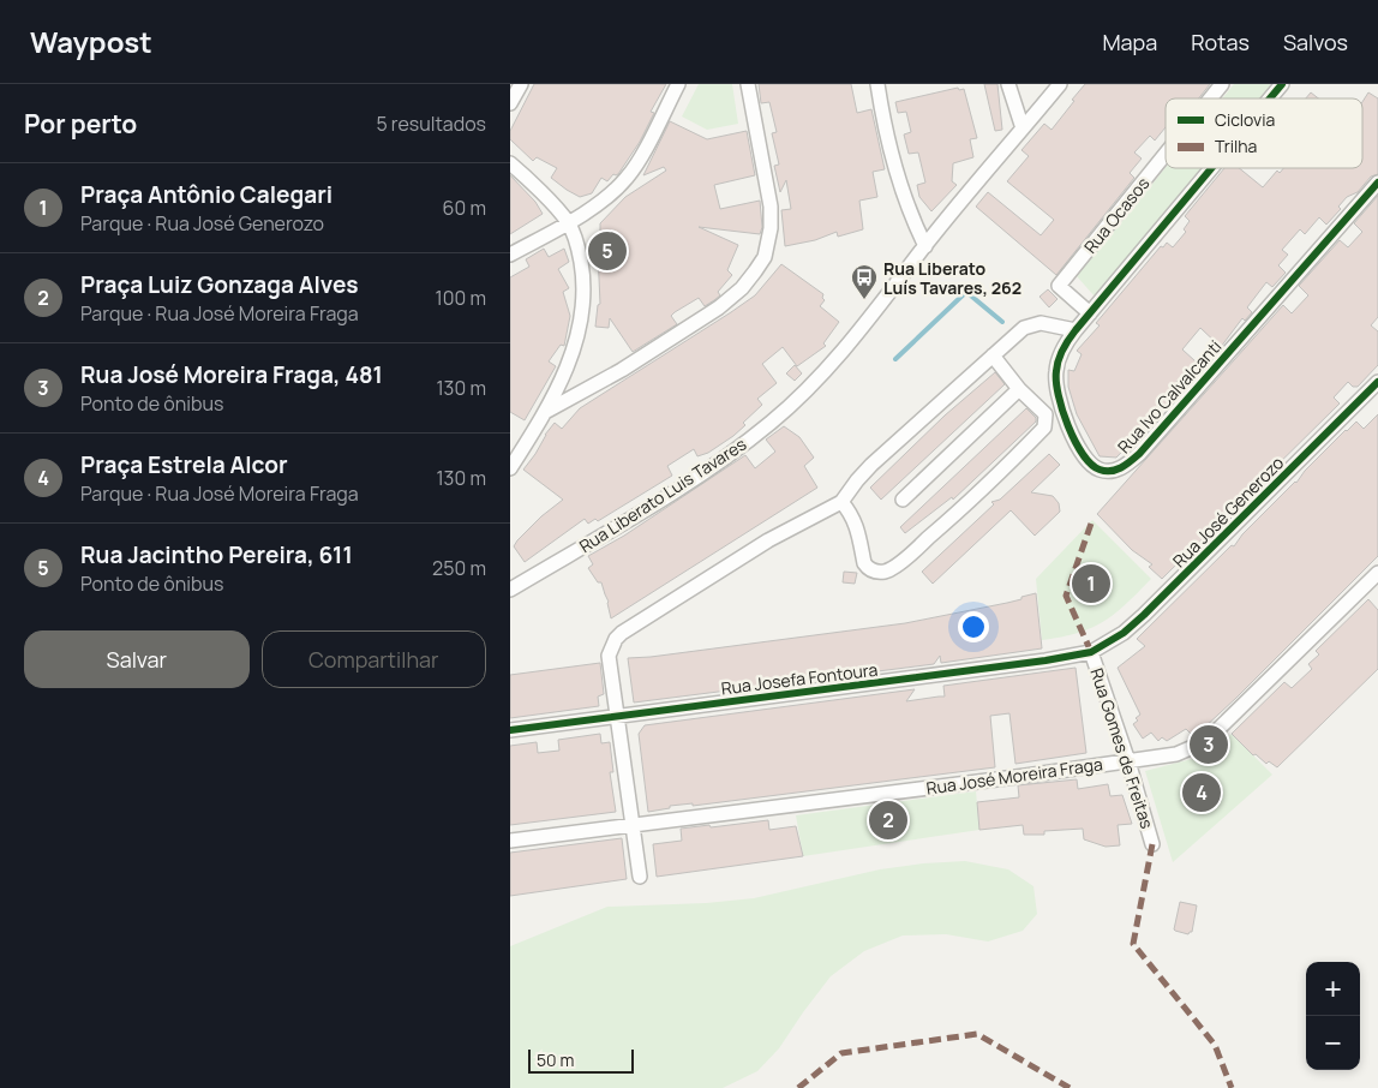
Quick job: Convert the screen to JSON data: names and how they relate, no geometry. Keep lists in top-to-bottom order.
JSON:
{
  "streets": {
    "street": [
      "Rua Ocasos",
      "Rua Ivo Calvalcanti",
      "Rua Liberato Luis Tavares",
      "Rua José Generozo",
      "Rua Josefa Fontoura",
      "Rua Gomes de Freitas",
      "Rua José Moreira Fraga"
    ]
  },
  "crossings": [
    ["Rua Ocasos", "Rua Ivo Calvalcanti"],
    ["Rua José Generozo", "Rua Josefa Fontoura"],
    ["Rua José Generozo", "Rua Gomes de Freitas"],
    ["Rua Josefa Fontoura", "Rua Gomes de Freitas"],
    ["Rua Gomes de Freitas", "Rua José Moreira Fraga"]
  ],
  "places": {
    "bus stop": ["Rua Liberato Luís Tavares, 262"]
  },
  "legend": ["Ciclovia", "Trilha"],
  "scale_bar": "50 m",
  "page": {
    "header": "Waypost",
    "nav": ["Mapa", "Rotas", "Salvos"],
    "heading": ["Por perto", "5 resultados"],
    "list": [
      {
        "mark": "1",
        "name": "Praça Antônio Calegari",
        "note": "Parque · Rua José Generozo",
        "value": "60 m"
      },
      {
        "mark": "2",
        "name": "Praça Luiz Gonzaga Alves",
        "note": "Parque · Rua José Moreira Fraga",
        "value": "100 m"
      },
      {
        "mark": "3",
        "name": "Rua José Moreira Fraga, 481",
        "note": "Ponto de ônibus",
        "value": "130 m"
      },
      {
        "mark": "4",
        "name": "Praça Estrela Alcor",
        "note": "Parque · Rua José Moreira Fraga",
        "value": "130 m"
      },
      {
        "mark": "5",
        "name": "Rua Jacintho Pereira, 611",
        "note": "Ponto de ônibus",
        "value": "250 m"
      }
    ],
    "pins": [
      "5",
      "1",
      "3",
      "4",
      "2"
    ],
    "buttons": ["Salvar", "Compartilhar"],
    "map_buttons": ["+", "−"],
    "scale": "50 m"
  }
}
